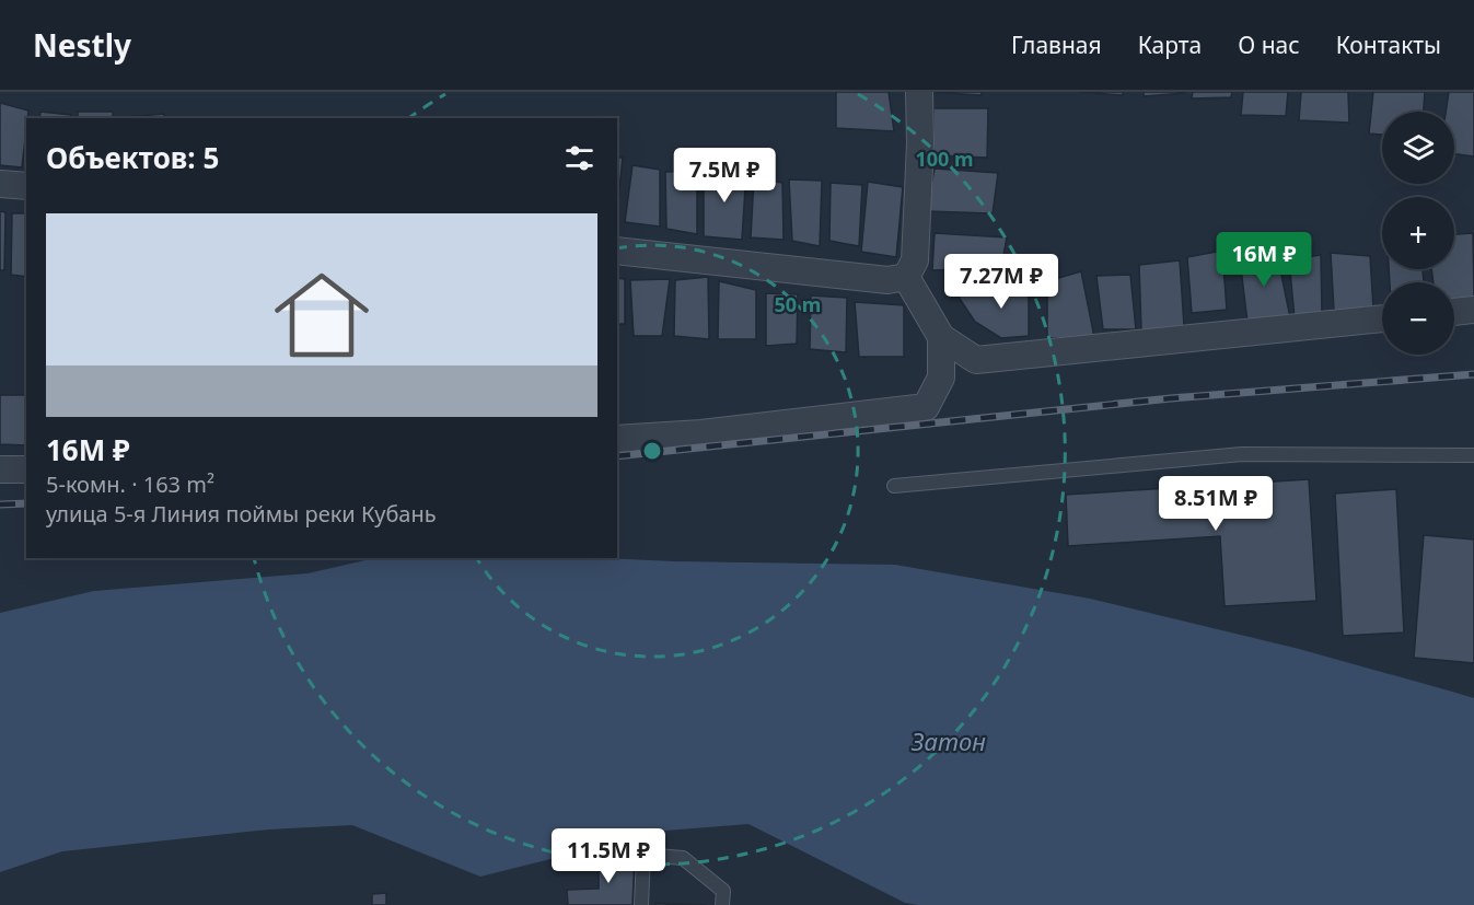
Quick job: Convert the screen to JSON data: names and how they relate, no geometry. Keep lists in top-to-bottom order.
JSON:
{
  "water": ["Затон"],
  "page": {
    "header": "Nestly",
    "nav": [
      "Главная",
      "Карта",
      "О нас",
      "Контакты"
    ],
    "map_buttons": ["+", "−"],
    "heading": "Объектов: 5",
    "price": [
      "7.5M ₽",
      "16M ₽",
      "7.27M ₽",
      "8.51M ₽",
      "11.5M ₽"
    ],
    "list": [
      {
        "name": "16M ₽",
        "note": "5-комн. · 163 m² · улица 5-я Линия поймы реки Кубань"
      }
    ]
  },
  "rings": ["100 m", "50 m"]
}
